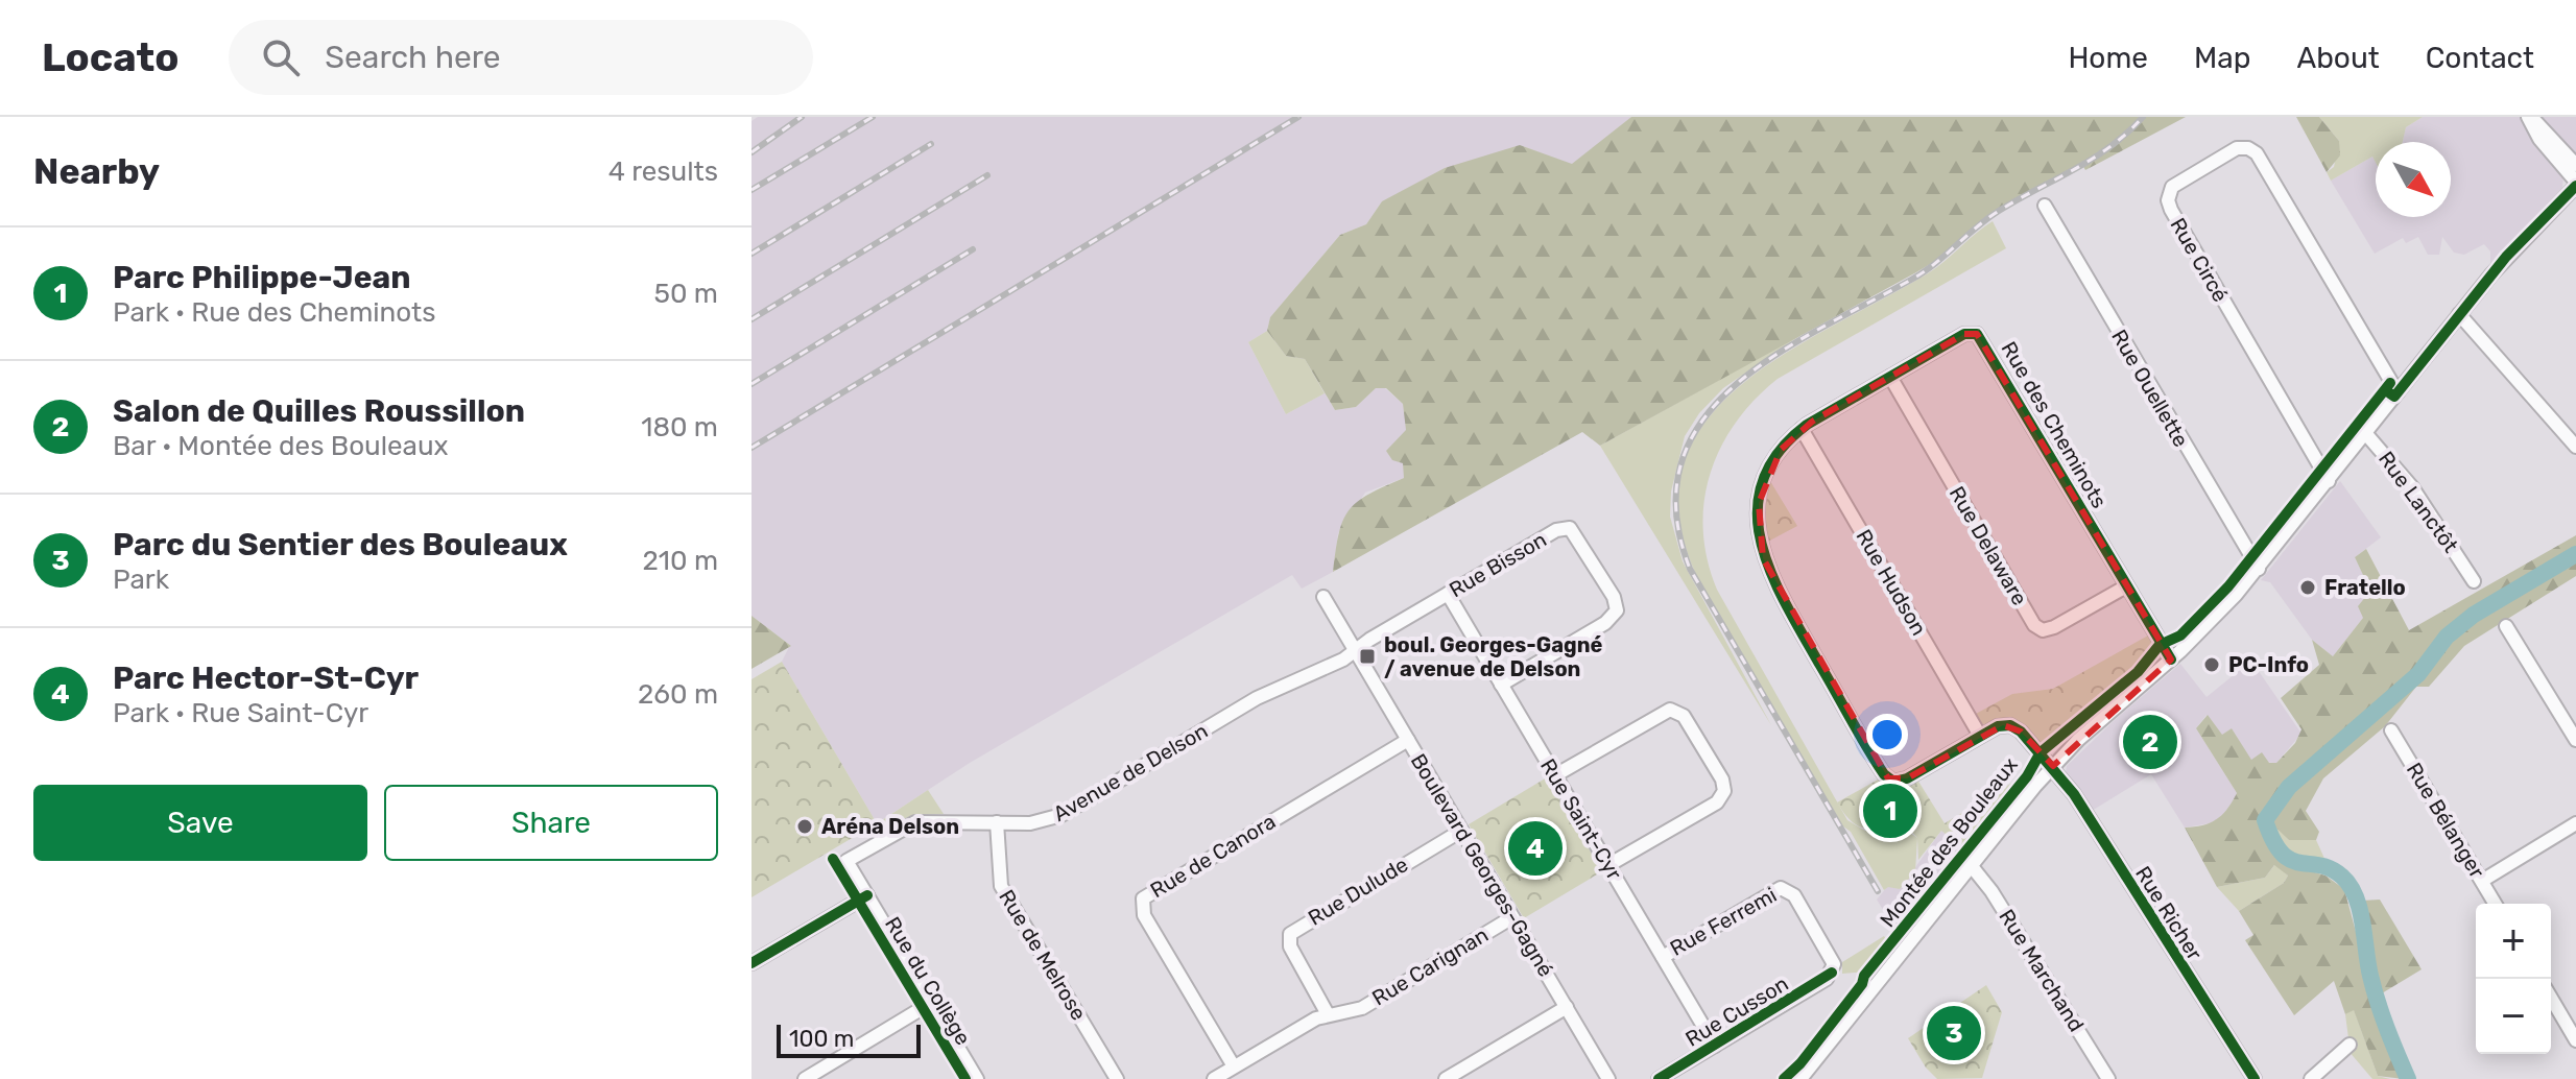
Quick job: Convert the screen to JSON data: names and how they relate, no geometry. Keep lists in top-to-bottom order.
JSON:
{
  "streets": {
    "street": [
      "Rue Circé",
      "Rue Ouellette",
      "Rue des Cheminots",
      "Rue Lanctôt",
      "Rue Delaware",
      "Rue Bisson",
      "Rue Hudson",
      "Avenue de Delson",
      "Rue Saint-Cyr",
      "Rue Bélanger",
      "Montée des Bouleaux",
      "Rue de Canora",
      "Boulevard Georges-Gagné",
      "Rue Dulude",
      "Rue Richer",
      "Rue Ferremi",
      "Rue de Melrose",
      "Rue Carignan",
      "Rue Marchand",
      "Rue du Collège",
      "Rue Cusson"
    ]
  },
  "crossings": [
    ["Rue Circé", "Montée des Bouleaux"],
    ["Rue Ouellette", "Montée des Bouleaux"],
    ["Rue des Cheminots", "Rue Delaware"],
    ["Rue des Cheminots", "Rue Hudson"],
    ["Rue des Cheminots", "Montée des Bouleaux"],
    ["Rue des Cheminots", "Rue Richer"],
    ["Rue Lanctôt", "Montée des Bouleaux"],
    ["Rue Bisson", "Avenue de Delson"],
    ["Rue Bisson", "Rue Saint-Cyr"],
    ["Rue Bisson", "Boulevard Georges-Gagné"],
    ["Avenue de Delson", "Boulevard Georges-Gagné"],
    ["Avenue de Delson", "Rue de Melrose"],
    ["Avenue de Delson", "Rue du Collège"],
    ["Rue Saint-Cyr", "Rue Ferremi"],
    ["Rue Saint-Cyr", "Rue Cusson"],
    ["Montée des Bouleaux", "Rue Richer"],
    ["Montée des Bouleaux", "Rue Marchand"],
    ["Rue de Canora", "Boulevard Georges-Gagné"],
    ["Rue de Canora", "Rue Carignan"],
    ["Boulevard Georges-Gagné", "Rue Dulude"],
    ["Boulevard Georges-Gagné", "Rue Carignan"],
    ["Rue Dulude", "Rue Carignan"],
    ["Rue Ferremi", "Rue Cusson"]
  ],
  "places": {
    "other": ["Fratello", "PC-Info", "Aréna Delson"],
    "transit": ["boul. Georges-Gagné / avenue de Delson"]
  },
  "scale_bar": "100 m",
  "north": "bottom right",
  "page": {
    "header": "Locato",
    "search": "Search here",
    "nav": [
      "Home",
      "Map",
      "About",
      "Contact"
    ],
    "heading": ["Nearby", "4 results"],
    "list": [
      {
        "mark": "1",
        "name": "Parc Philippe-Jean",
        "note": "Park · Rue des Cheminots",
        "value": "50 m"
      },
      {
        "mark": "2",
        "name": "Salon de Quilles Roussillon",
        "note": "Bar · Montée des Bouleaux",
        "value": "180 m"
      },
      {
        "mark": "3",
        "name": "Parc du Sentier des Bouleaux",
        "note": "Park",
        "value": "210 m"
      },
      {
        "mark": "4",
        "name": "Parc Hector-St-Cyr",
        "note": "Park · Rue Saint-Cyr",
        "value": "260 m"
      }
    ],
    "pins": [
      "2",
      "1",
      "4",
      "3"
    ],
    "buttons": ["Save", "Share"],
    "map_buttons": ["+", "−"],
    "scale": "100 m"
  }
}
